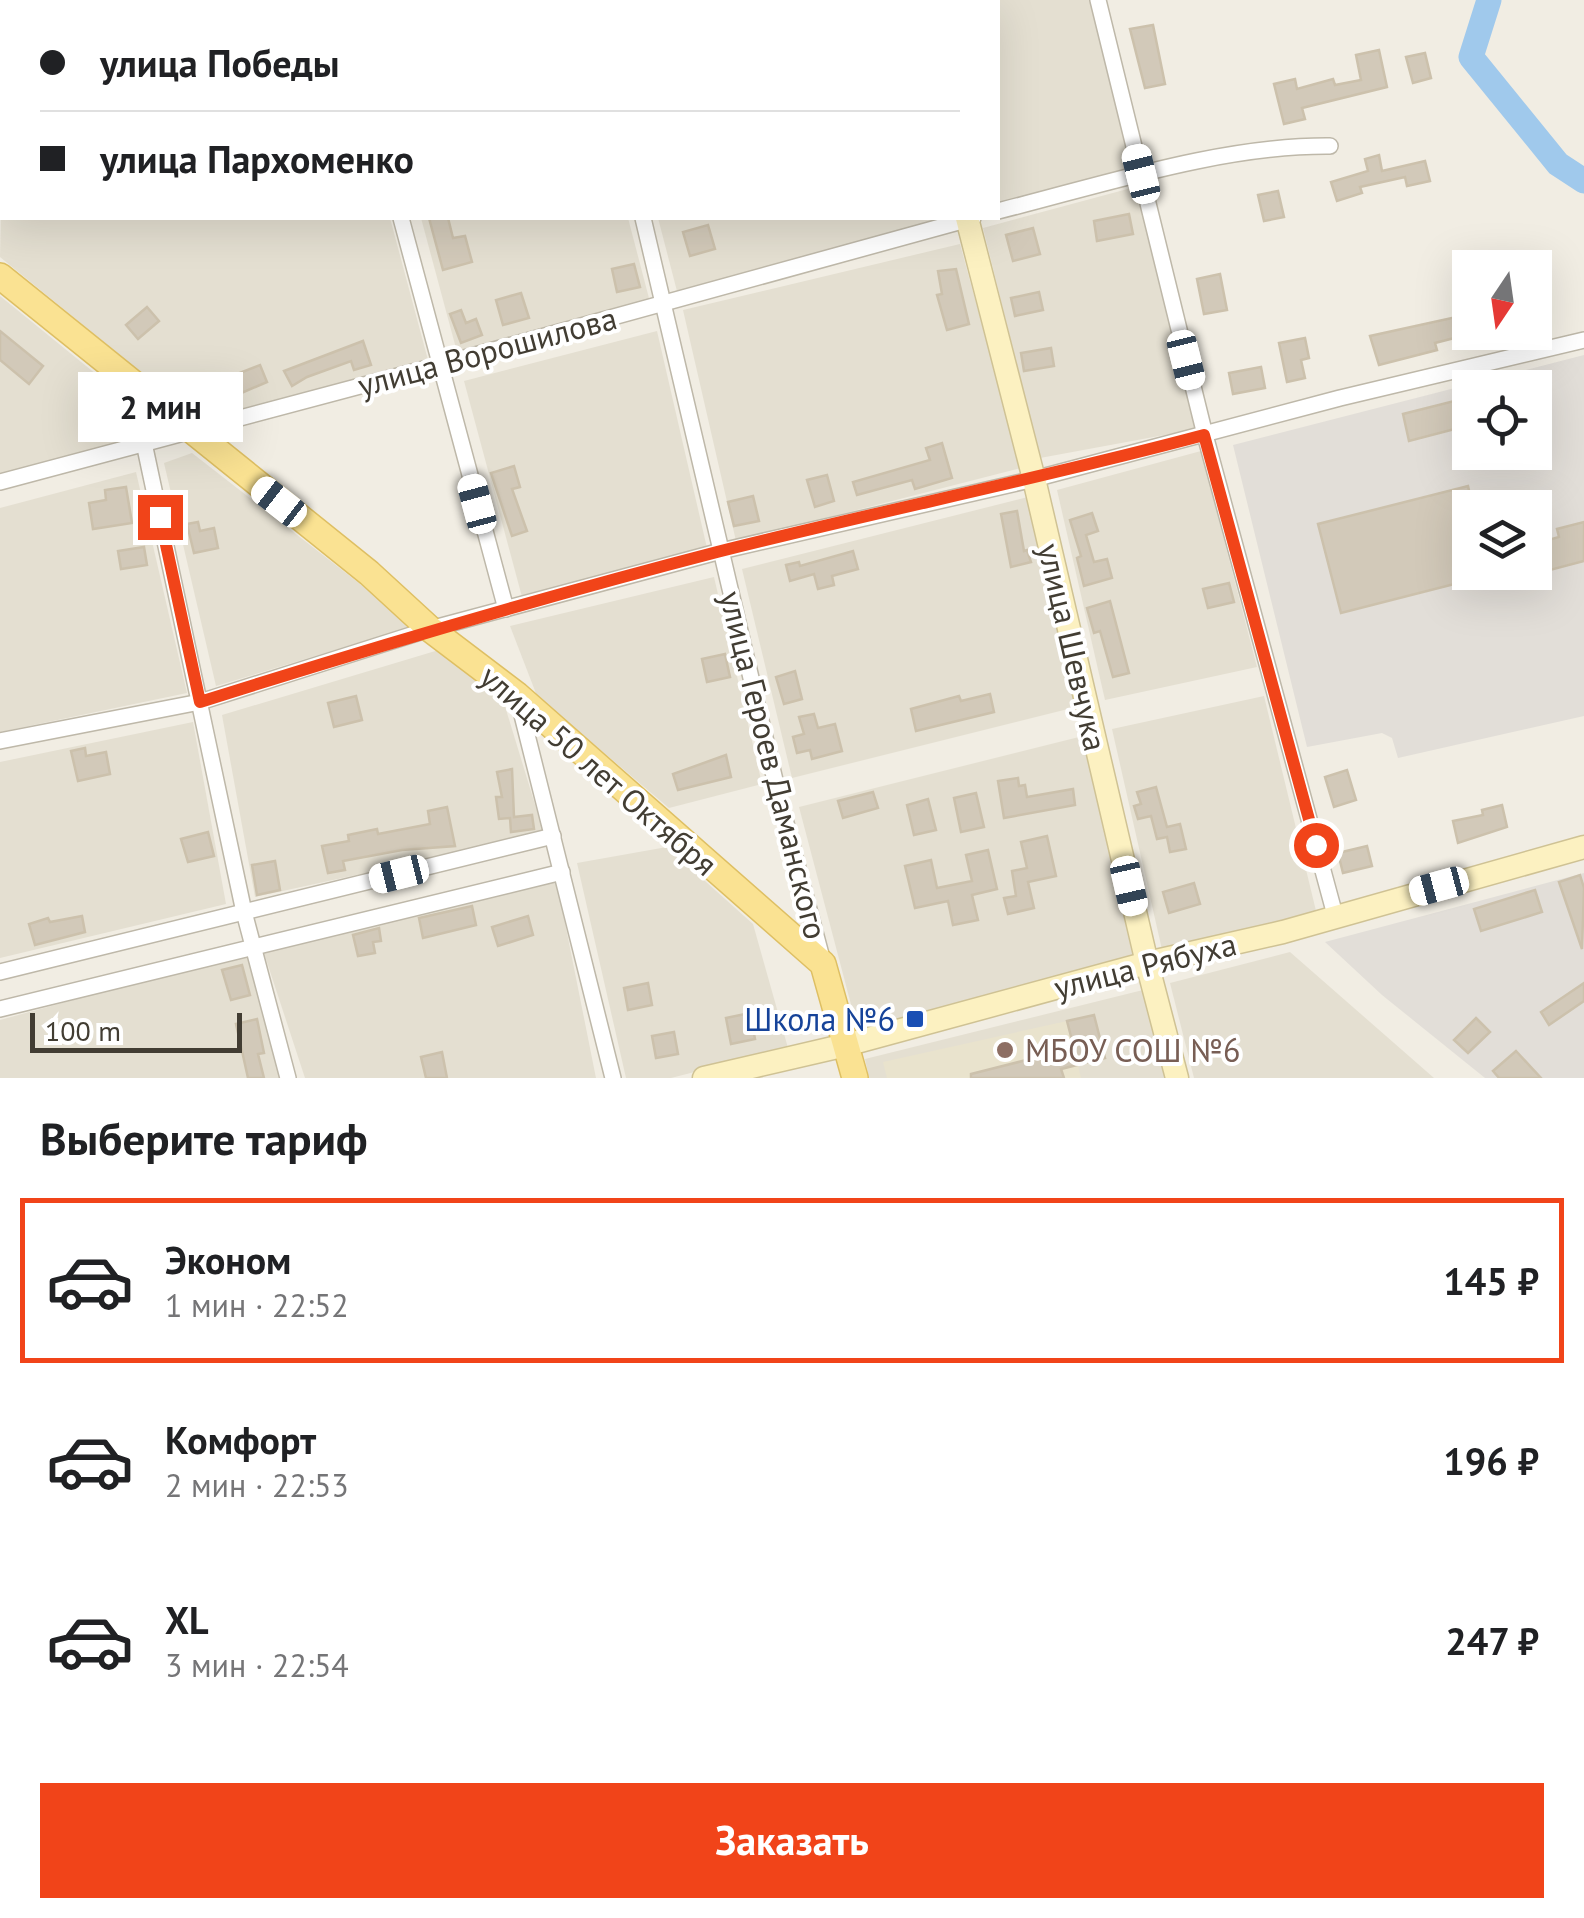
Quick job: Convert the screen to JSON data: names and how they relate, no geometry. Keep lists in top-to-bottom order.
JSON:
{
  "streets": {
    "main road": [
      "улица Шевчука",
      "улица Героев Даманского",
      "улица 50 лет Октября",
      "улица Рябуха"
    ],
    "street": ["улица Ворошилова"]
  },
  "crossings": [
    ["улица Ворошилова", "улица Героев Даманского"],
    ["улица Ворошилова", "улица 50 лет Октября"],
    ["улица Шевчука", "улица Рябуха"],
    ["улица Героев Даманского", "улица 50 лет Октября"],
    ["улица Героев Даманского", "улица Рябуха"]
  ],
  "places": {
    "transit": ["Школа №6"],
    "other": ["МБОУ СОШ №6"]
  },
  "scale_bar": "100 m",
  "north": "bottom",
  "page": {
    "banner": ["улица Победы", "улица Пархоменко"],
    "bubble": "2 мин",
    "scale": "100 m",
    "heading": "Выберите тариф",
    "list": [
      {
        "name": "Эконом",
        "note": "1 мин · 22:52",
        "value": "145 ₽"
      },
      {
        "name": "Комфорт",
        "note": "2 мин · 22:53",
        "value": "196 ₽"
      },
      {
        "name": "XL",
        "note": "3 мин · 22:54",
        "value": "247 ₽"
      }
    ],
    "buttons": "Заказать"
  }
}
